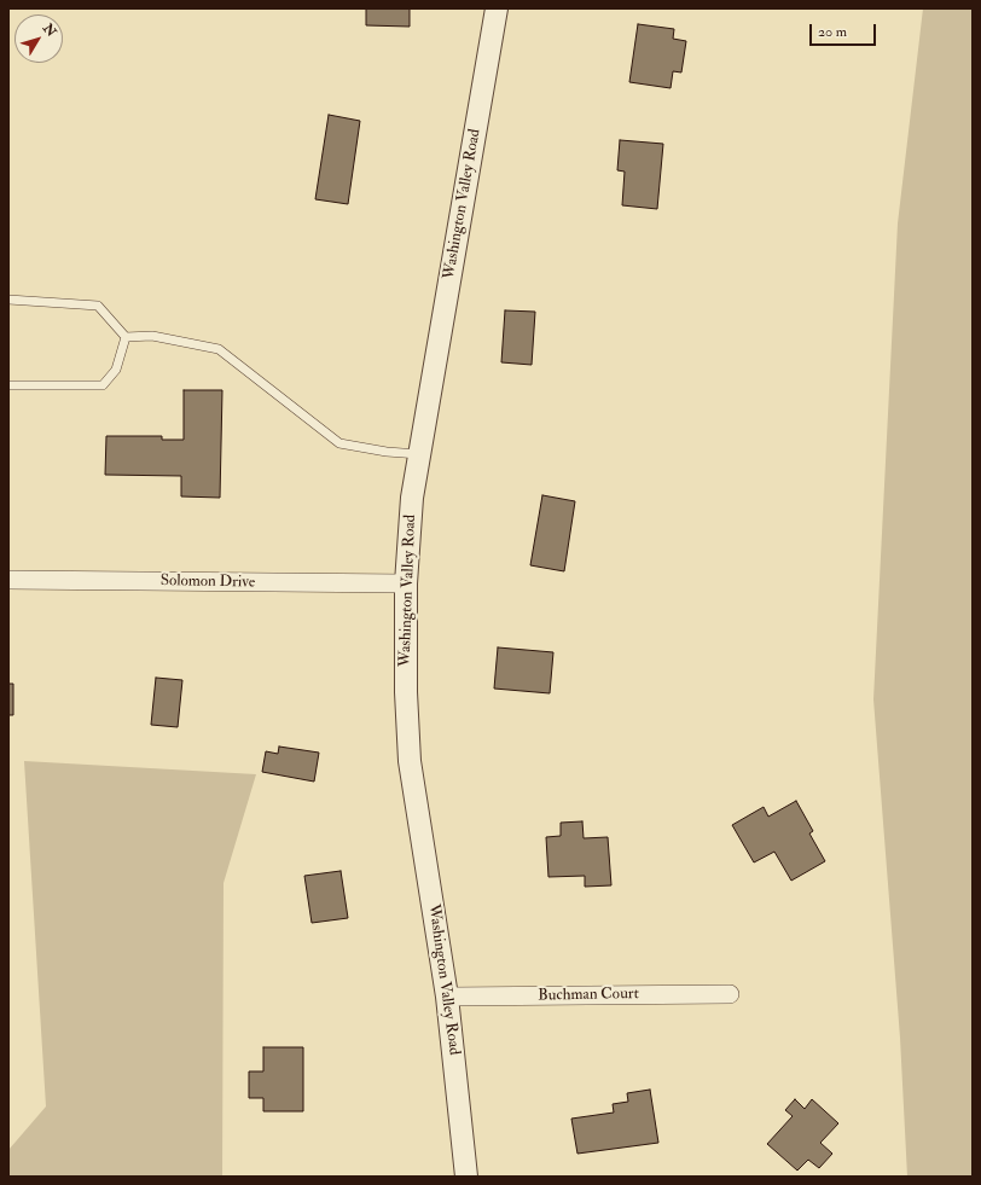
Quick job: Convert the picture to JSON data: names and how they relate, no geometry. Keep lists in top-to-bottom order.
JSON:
{
  "streets": {
    "street": ["Washington Valley Road", "Solomon Drive", "Buchman Court"]
  },
  "crossings": [
    ["Washington Valley Road", "Solomon Drive"],
    ["Washington Valley Road", "Buchman Court"]
  ],
  "scale_bar": "20 m",
  "north": "top right"
}
